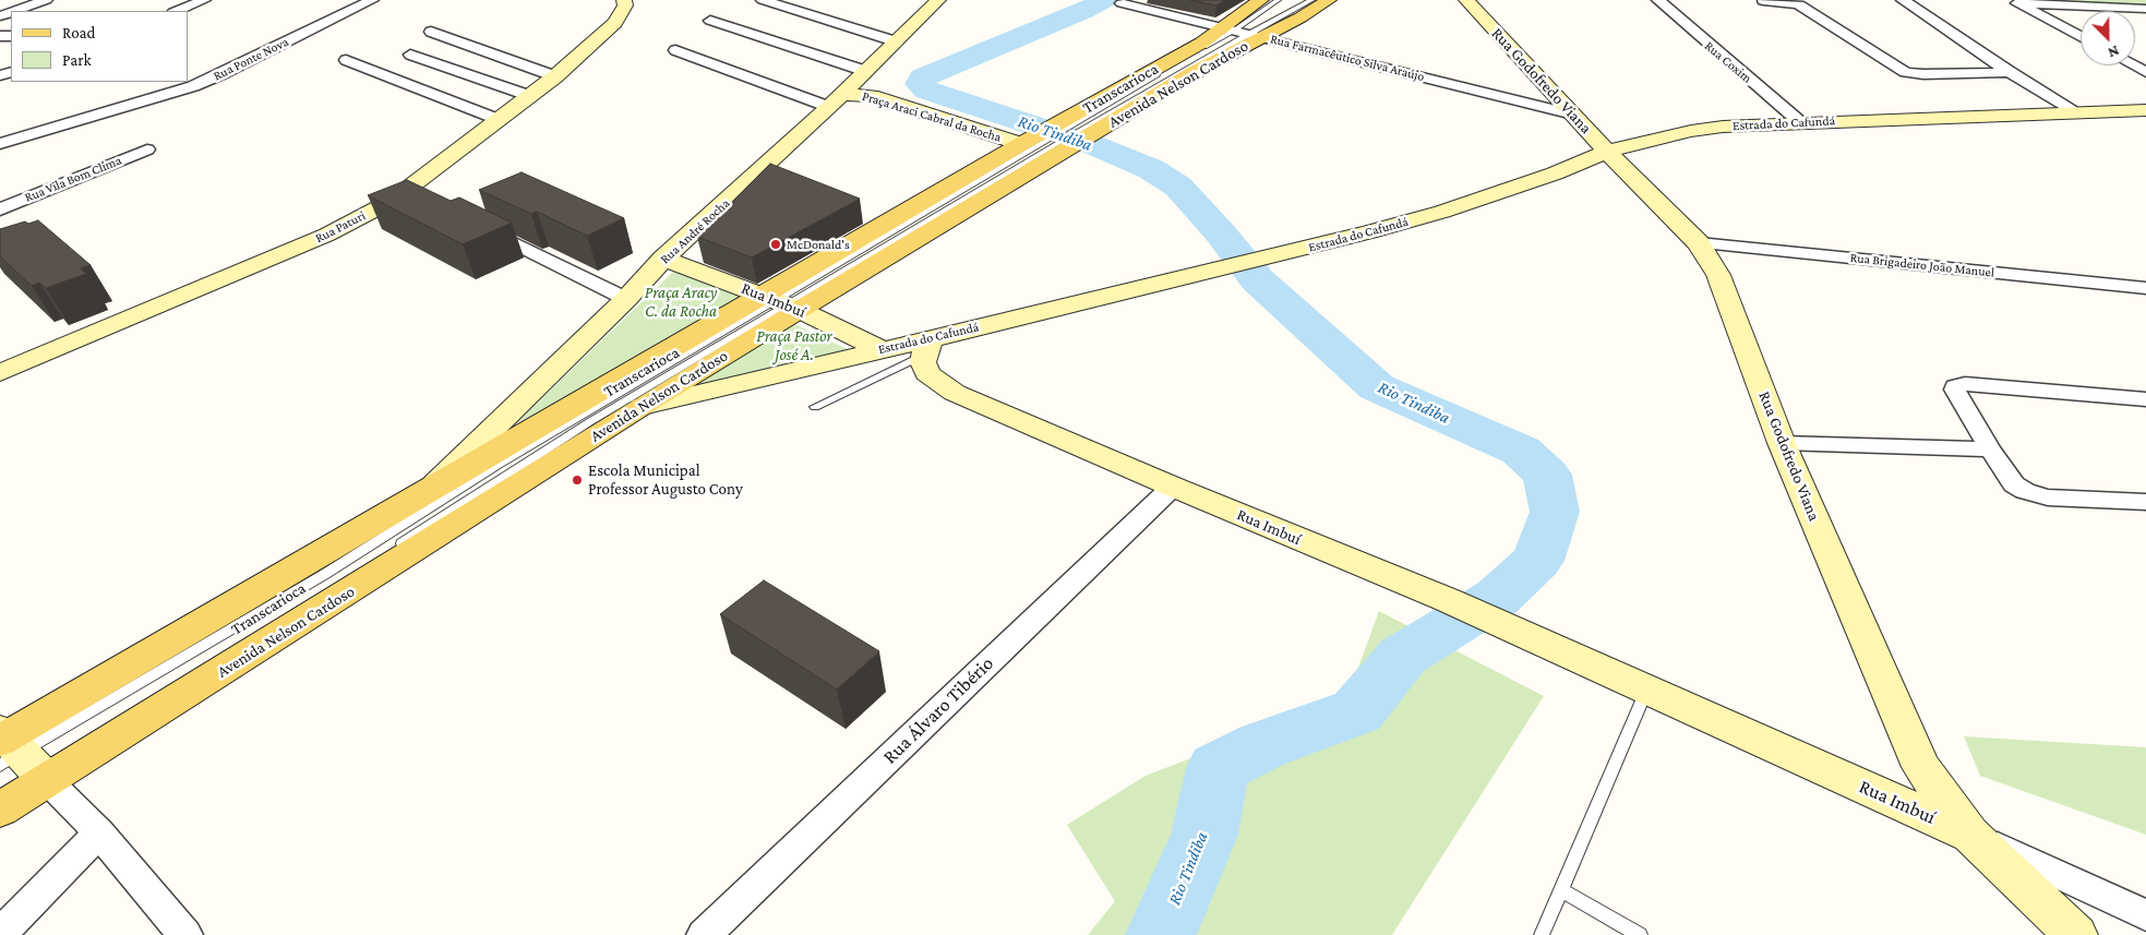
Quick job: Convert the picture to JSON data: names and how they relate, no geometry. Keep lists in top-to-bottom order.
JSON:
{
  "streets": {
    "main road": [
      "Rua Godofredo Viana",
      "Avenida Nelson Cardoso",
      "Praça Araci Cabral da Rocha",
      "Estrada do Cafundá",
      "Rua Paturi",
      "Rua André Rocha",
      "Rua Imbuí"
    ],
    "street": [
      "Rua Farmacêutico Silva Araújo",
      "Rua Ponte Nova",
      "Rua Coxim",
      "Rua Vila Bom Clima",
      "Rua Brigadeiro João Manuel",
      "Rua Álvaro Tibério"
    ],
    "lane": ["Transcarioca"]
  },
  "crossings": [
    ["Rua Farmacêutico Silva Araújo", "Rua Godofredo Viana"],
    ["Rua Farmacêutico Silva Araújo", "Avenida Nelson Cardoso"],
    ["Rua Coxim", "Estrada do Cafundá"],
    ["Rua Godofredo Viana", "Estrada do Cafundá"],
    ["Rua Godofredo Viana", "Rua Brigadeiro João Manuel"],
    ["Rua Godofredo Viana", "Rua Imbuí"],
    ["Avenida Nelson Cardoso", "Transcarioca"],
    ["Avenida Nelson Cardoso", "Praça Araci Cabral da Rocha"],
    ["Avenida Nelson Cardoso", "Estrada do Cafundá"],
    ["Avenida Nelson Cardoso", "Rua André Rocha"],
    ["Avenida Nelson Cardoso", "Rua Imbuí"],
    ["Transcarioca", "Rua Imbuí"],
    ["Praça Araci Cabral da Rocha", "Rua André Rocha"],
    ["Estrada do Cafundá", "Rua Imbuí"],
    ["Rua André Rocha", "Rua Imbuí"],
    ["Rua Imbuí", "Rua Álvaro Tibério"]
  ],
  "water": ["Rio Tindiba"],
  "parks": ["Praça Aracy C. da Rocha", "Praça Pastor José A."],
  "places": ["McDonald's", "Escola Municipal Professor Augusto Cony"],
  "legend": ["Road", "Park"],
  "north": "bottom right"
}
